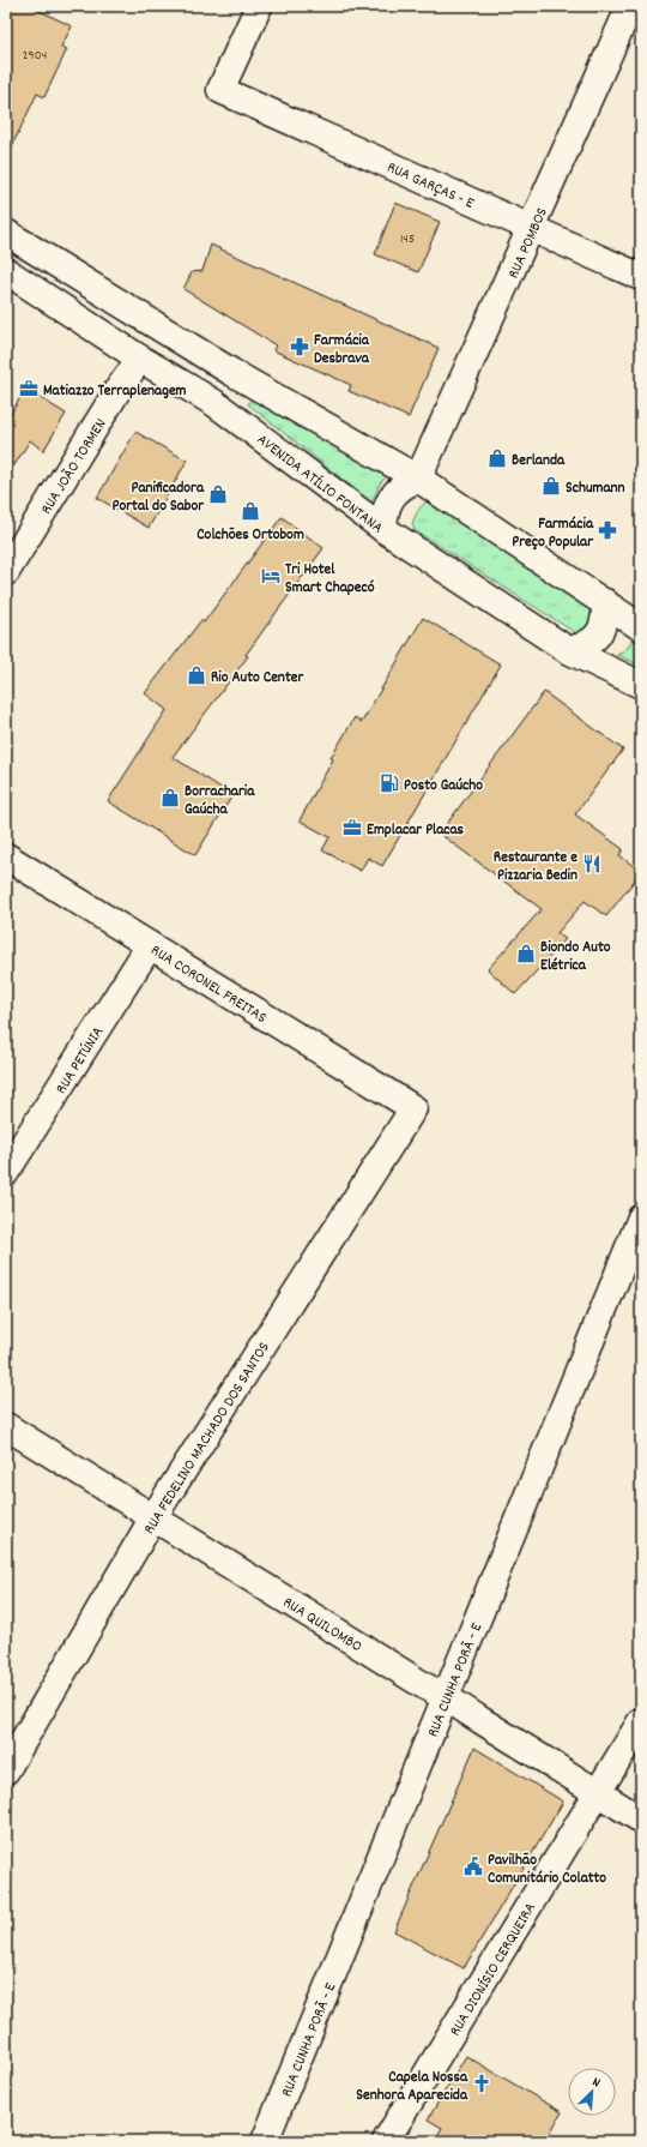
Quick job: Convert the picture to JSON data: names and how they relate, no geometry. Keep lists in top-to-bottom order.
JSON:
{
  "streets": {
    "street": [
      "RUA GARÇAS - E",
      "RUA POMBOS",
      "RUA JOÃO TORMEN",
      "AVENIDA ATÍLIO FONTANA",
      "RUA CORONEL FREITAS",
      "RUA PETÚNIA",
      "RUA FEDELINO MACHADO DOS SANTOS",
      "RUA QUILOMBO",
      "RUA CUNHA PORÃ - E",
      "RUA DIONÍSIO CERQUEIRA"
    ]
  },
  "crossings": [
    ["RUA GARÇAS - E", "RUA POMBOS"],
    ["RUA JOÃO TORMEN", "AVENIDA ATÍLIO FONTANA"],
    ["RUA CORONEL FREITAS", "RUA PETÚNIA"],
    ["RUA CORONEL FREITAS", "RUA FEDELINO MACHADO DOS SANTOS"],
    ["RUA FEDELINO MACHADO DOS SANTOS", "RUA QUILOMBO"],
    ["RUA QUILOMBO", "RUA CUNHA PORÃ - E"],
    ["RUA QUILOMBO", "RUA DIONÍSIO CERQUEIRA"]
  ],
  "places": {
    "pharmacy": ["Farmácia Desbrava", "Farmácia Preço Popular"],
    "office": ["Matiazzo Terraplenagem", "Emplacar Placas"],
    "shop": [
      "Berlanda",
      "Schumann",
      "Panificadora Portal do Sabor",
      "Colchões Ortobom",
      "Rio Auto Center",
      "Borracharia Gaúcha",
      "Biondo Auto Elétrica"
    ],
    "hotel": ["Tri Hotel Smart Chapecó"],
    "fuel station": ["Posto Gaúcho"],
    "restaurant": ["Restaurante e Pizzaria Bedin"],
    "public building": ["Pavilhão Comunitário Colatto"],
    "church": ["Capela Nossa Senhora Aparecida"]
  },
  "house_numbers": ["2904", "145"],
  "north": "top right"
}
